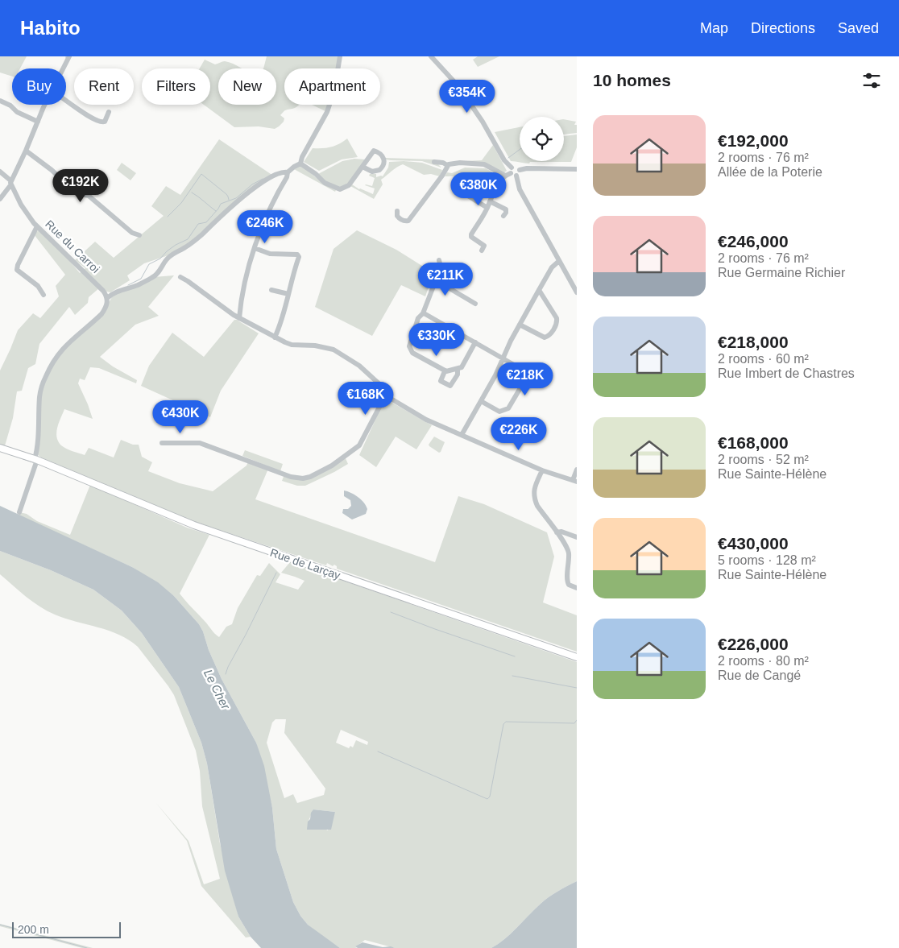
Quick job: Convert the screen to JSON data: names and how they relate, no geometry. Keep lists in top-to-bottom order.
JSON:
{
  "streets": {
    "main road": ["Rue de Larçay"],
    "street": ["Rue du Carroi"]
  },
  "water": ["Le Cher"],
  "scale_bar": "200 m",
  "page": {
    "header": "Habito",
    "nav": ["Map", "Directions", "Saved"],
    "heading": "10 homes",
    "chip": [
      "Buy",
      "Rent",
      "Filters",
      "New",
      "Apartment"
    ],
    "price": [
      "€354K",
      "€192K",
      "€380K",
      "€246K",
      "€211K",
      "€330K",
      "€218K",
      "€168K",
      "€430K",
      "€226K"
    ],
    "list": [
      {
        "name": "€192,000",
        "note": "2 rooms · 76 m² · Allée de la Poterie"
      },
      {
        "name": "€246,000",
        "note": "2 rooms · 76 m² · Rue Germaine Richier"
      },
      {
        "name": "€218,000",
        "note": "2 rooms · 60 m² · Rue Imbert de Chastres"
      },
      {
        "name": "€168,000",
        "note": "2 rooms · 52 m² · Rue Sainte-Hélène"
      },
      {
        "name": "€430,000",
        "note": "5 rooms · 128 m² · Rue Sainte-Hélène"
      },
      {
        "name": "€226,000",
        "note": "2 rooms · 80 m² · Rue de Cangé"
      }
    ],
    "scale": "200 m"
  }
}
